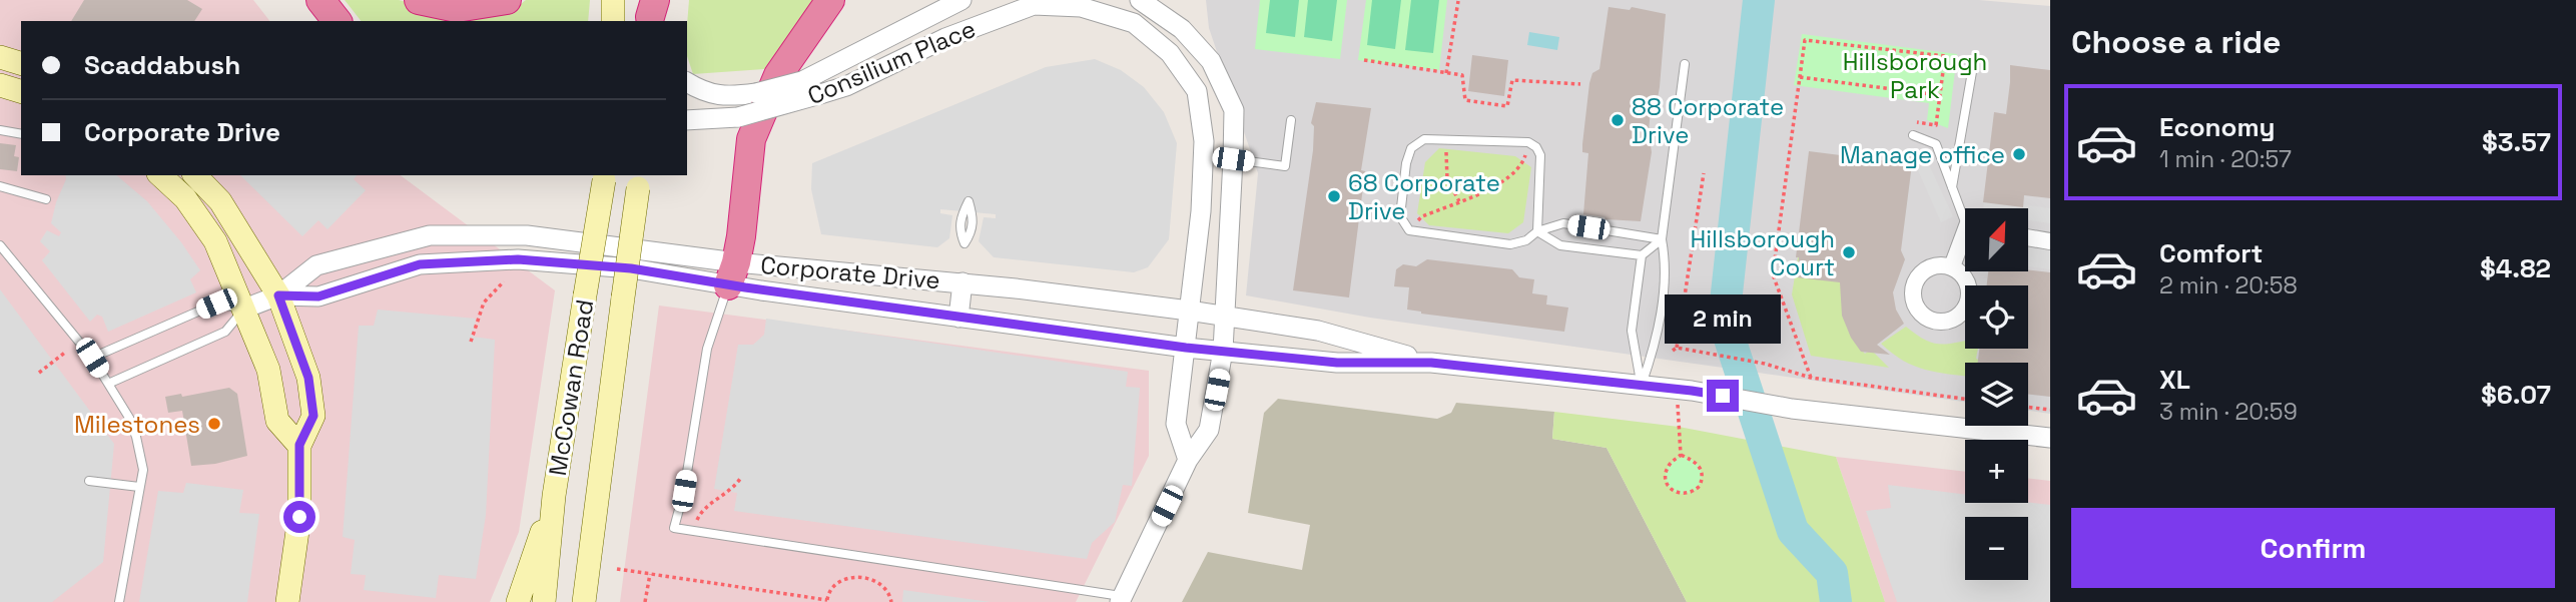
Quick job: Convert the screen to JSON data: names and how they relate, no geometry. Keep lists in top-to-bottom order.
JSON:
{
  "streets": {
    "main road": ["McCowan Road"],
    "street": ["Consilium Place", "Corporate Drive"]
  },
  "crossings": [
    ["Consilium Place", "Corporate Drive"]
  ],
  "parks": ["Hillsborough Park"],
  "places": [
    "88 Corporate Drive",
    "Manage office",
    "68 Corporate Drive",
    "Hillsborough Court",
    "Milestones"
  ],
  "north": "top right",
  "page": {
    "heading": "Choose a ride",
    "banner": ["Scaddabush", "Corporate Drive"],
    "list": [
      {
        "name": "Economy",
        "note": "1 min · 20:57",
        "value": "$3.57"
      },
      {
        "name": "Comfort",
        "note": "2 min · 20:58",
        "value": "$4.82"
      },
      {
        "name": "XL",
        "note": "3 min · 20:59",
        "value": "$6.07"
      }
    ],
    "map_buttons": ["+", "−"],
    "bubble": "2 min",
    "buttons": "Confirm"
  }
}
